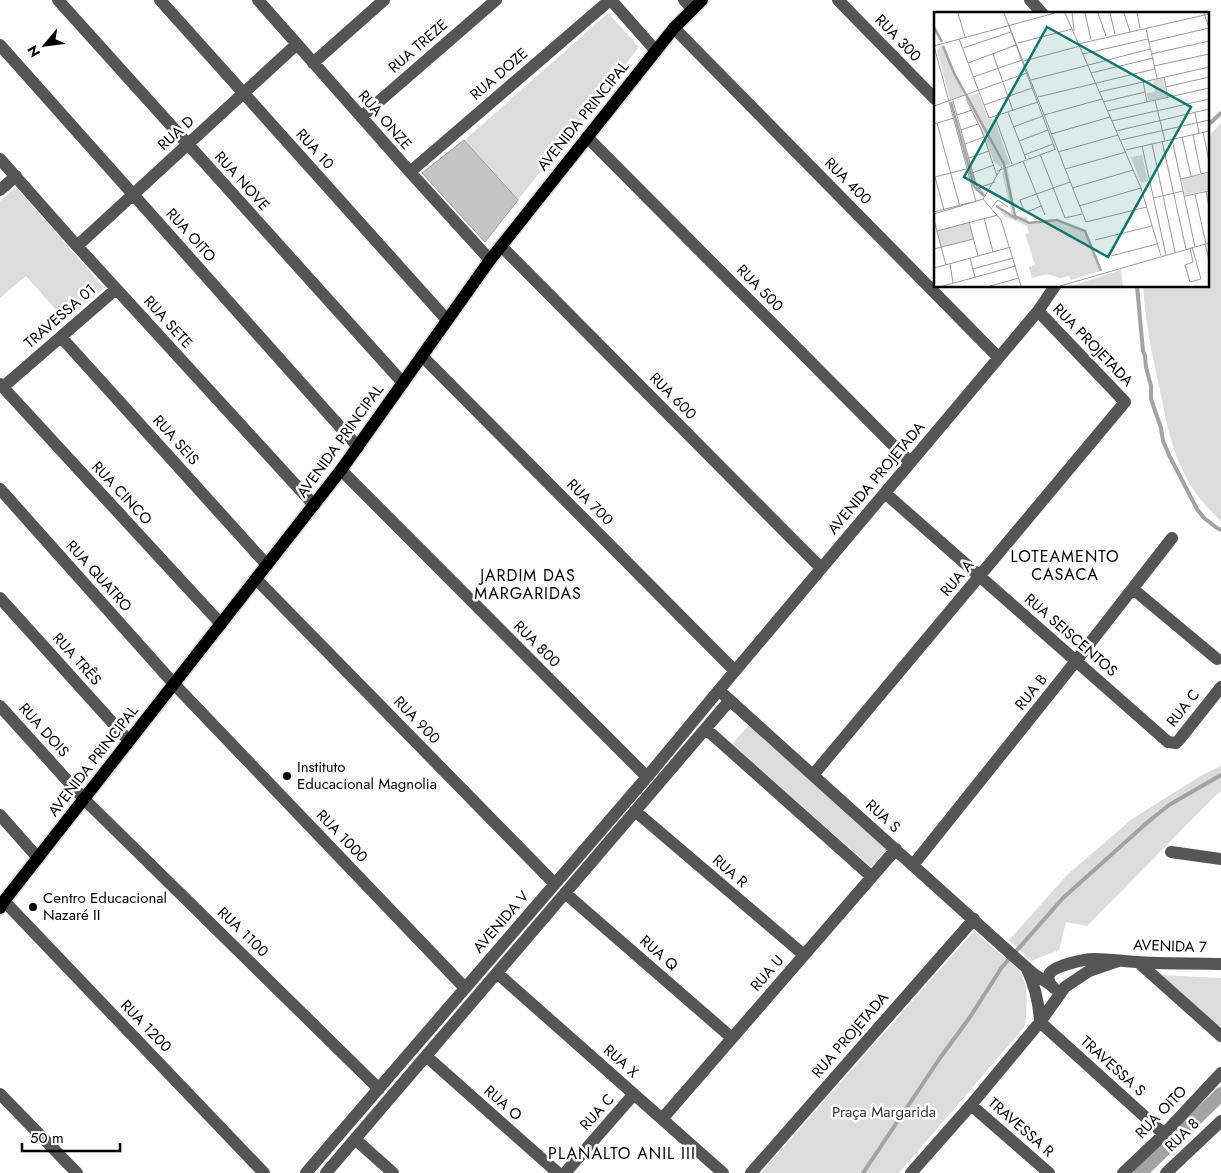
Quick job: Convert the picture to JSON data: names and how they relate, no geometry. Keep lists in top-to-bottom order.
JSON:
{
  "streets": {
    "main road": ["AVENIDA PRINCIPAL"],
    "street": [
      "RUA 300",
      "RUA TREZE",
      "RUA DOZE",
      "RUA ONZE",
      "RUA D",
      "RUA 10",
      "RUA NOVE",
      "RUA 400",
      "RUA OITO",
      "RUA 500",
      "TRAVESSA 01",
      "RUA SETE",
      "RUA PROJETADA",
      "RUA 600",
      "RUA SEIS",
      "AVENIDA PROJETADA",
      "RUA CINCO",
      "RUA 700",
      "RUA QUATRO",
      "RUA A",
      "RUA SEISCENTOS",
      "RUA 800",
      "RUA TRÊS",
      "RUA B",
      "RUA C",
      "RUA 900",
      "RUA DOIS",
      "RUA S",
      "RUA 1000",
      "RUA R",
      "AVENIDA V",
      "RUA 1100",
      "AVENIDA 7",
      "RUA Q",
      "RUA U",
      "RUA 1200",
      "RUA X",
      "TRAVESSA S",
      "RUA O",
      "TRAVESSA R",
      "RUA 8"
    ]
  },
  "crossings": [
    ["RUA TREZE", "RUA ONZE"],
    ["RUA DOZE", "RUA ONZE"],
    ["AVENIDA PRINCIPAL", "RUA ONZE"],
    ["AVENIDA PRINCIPAL", "RUA 10"],
    ["AVENIDA PRINCIPAL", "RUA NOVE"],
    ["AVENIDA PRINCIPAL", "RUA 400"],
    ["AVENIDA PRINCIPAL", "RUA OITO"],
    ["AVENIDA PRINCIPAL", "RUA 500"],
    ["AVENIDA PRINCIPAL", "RUA SETE"],
    ["AVENIDA PRINCIPAL", "RUA 600"],
    ["AVENIDA PRINCIPAL", "RUA SEIS"],
    ["AVENIDA PRINCIPAL", "RUA CINCO"],
    ["AVENIDA PRINCIPAL", "RUA 700"],
    ["AVENIDA PRINCIPAL", "RUA QUATRO"],
    ["AVENIDA PRINCIPAL", "RUA 800"],
    ["AVENIDA PRINCIPAL", "RUA TRÊS"],
    ["AVENIDA PRINCIPAL", "RUA 900"],
    ["AVENIDA PRINCIPAL", "RUA DOIS"],
    ["AVENIDA PRINCIPAL", "RUA 1000"],
    ["AVENIDA PRINCIPAL", "RUA 1100"],
    ["AVENIDA PRINCIPAL", "RUA 1200"],
    ["RUA ONZE", "RUA D"],
    ["RUA D", "RUA 10"],
    ["RUA D", "RUA NOVE"],
    ["RUA D", "RUA OITO"],
    ["RUA D", "RUA SETE"],
    ["RUA 400", "AVENIDA PROJETADA"],
    ["RUA OITO", "TRAVESSA S"],
    ["RUA 500", "AVENIDA PROJETADA"],
    ["TRAVESSA 01", "RUA SETE"],
    ["TRAVESSA 01", "RUA SEIS"],
    ["TRAVESSA 01", "RUA CINCO"],
    ["RUA PROJETADA", "AVENIDA PROJETADA"],
    ["RUA PROJETADA", "RUA A"],
    ["RUA PROJETADA", "RUA S"],
    ["RUA 600", "AVENIDA PROJETADA"],
    ["AVENIDA PROJETADA", "RUA 700"],
    ["AVENIDA PROJETADA", "RUA SEISCENTOS"],
    ["AVENIDA PROJETADA", "RUA S"],
    ["AVENIDA PROJETADA", "AVENIDA V"],
    ["RUA QUATRO", "RUA 1000"],
    ["RUA A", "RUA SEISCENTOS"],
    ["RUA A", "RUA S"],
    ["RUA SEISCENTOS", "RUA B"],
    ["RUA SEISCENTOS", "RUA C"],
    ["RUA 800", "AVENIDA V"],
    ["RUA B", "RUA S"],
    ["RUA C", "RUA X"],
    ["RUA 900", "AVENIDA V"],
    ["RUA DOIS", "RUA 1100"],
    ["RUA S", "AVENIDA V"],
    ["RUA S", "AVENIDA 7"],
    ["RUA S", "RUA U"],
    ["RUA 1000", "AVENIDA V"],
    ["RUA R", "AVENIDA V"],
    ["RUA R", "RUA U"],
    ["AVENIDA V", "RUA 1100"],
    ["AVENIDA V", "RUA Q"],
    ["AVENIDA V", "RUA X"],
    ["AVENIDA V", "RUA O"],
    ["RUA Q", "RUA U"],
    ["RUA U", "RUA X"]
  ],
  "districts": ["LOTEAMENTO CASACA", "JARDIM DAS MARGARIDAS", "PLANALTO ANIL III"],
  "parks": ["Praça Margarida"],
  "places": ["Instituto Educacional Magnolia", "Centro Educacional Nazaré II"],
  "scale_bar": "50 m",
  "north": "bottom left"
}
